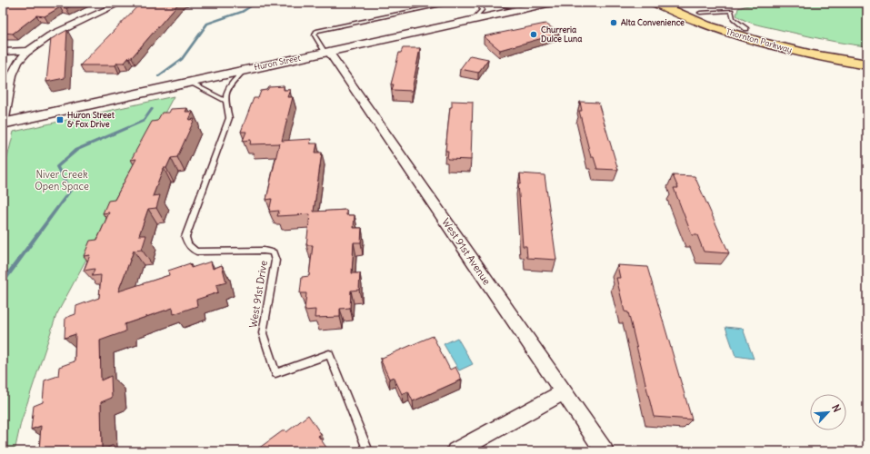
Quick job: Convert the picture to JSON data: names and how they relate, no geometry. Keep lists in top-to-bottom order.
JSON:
{
  "streets": {
    "main road": ["Thornton Parkway", "Huron Street"],
    "street": ["West 91st Avenue"],
    "lane": ["West 91st Drive"]
  },
  "crossings": [
    ["Huron Street", "West 91st Avenue"]
  ],
  "parks": ["Niver Creek Open Space"],
  "places": {
    "other": ["Alta Convenience", "Churreria Dulce Luna"],
    "transit": ["Huron Street & Fox Drive"]
  },
  "north": "top right"
}
